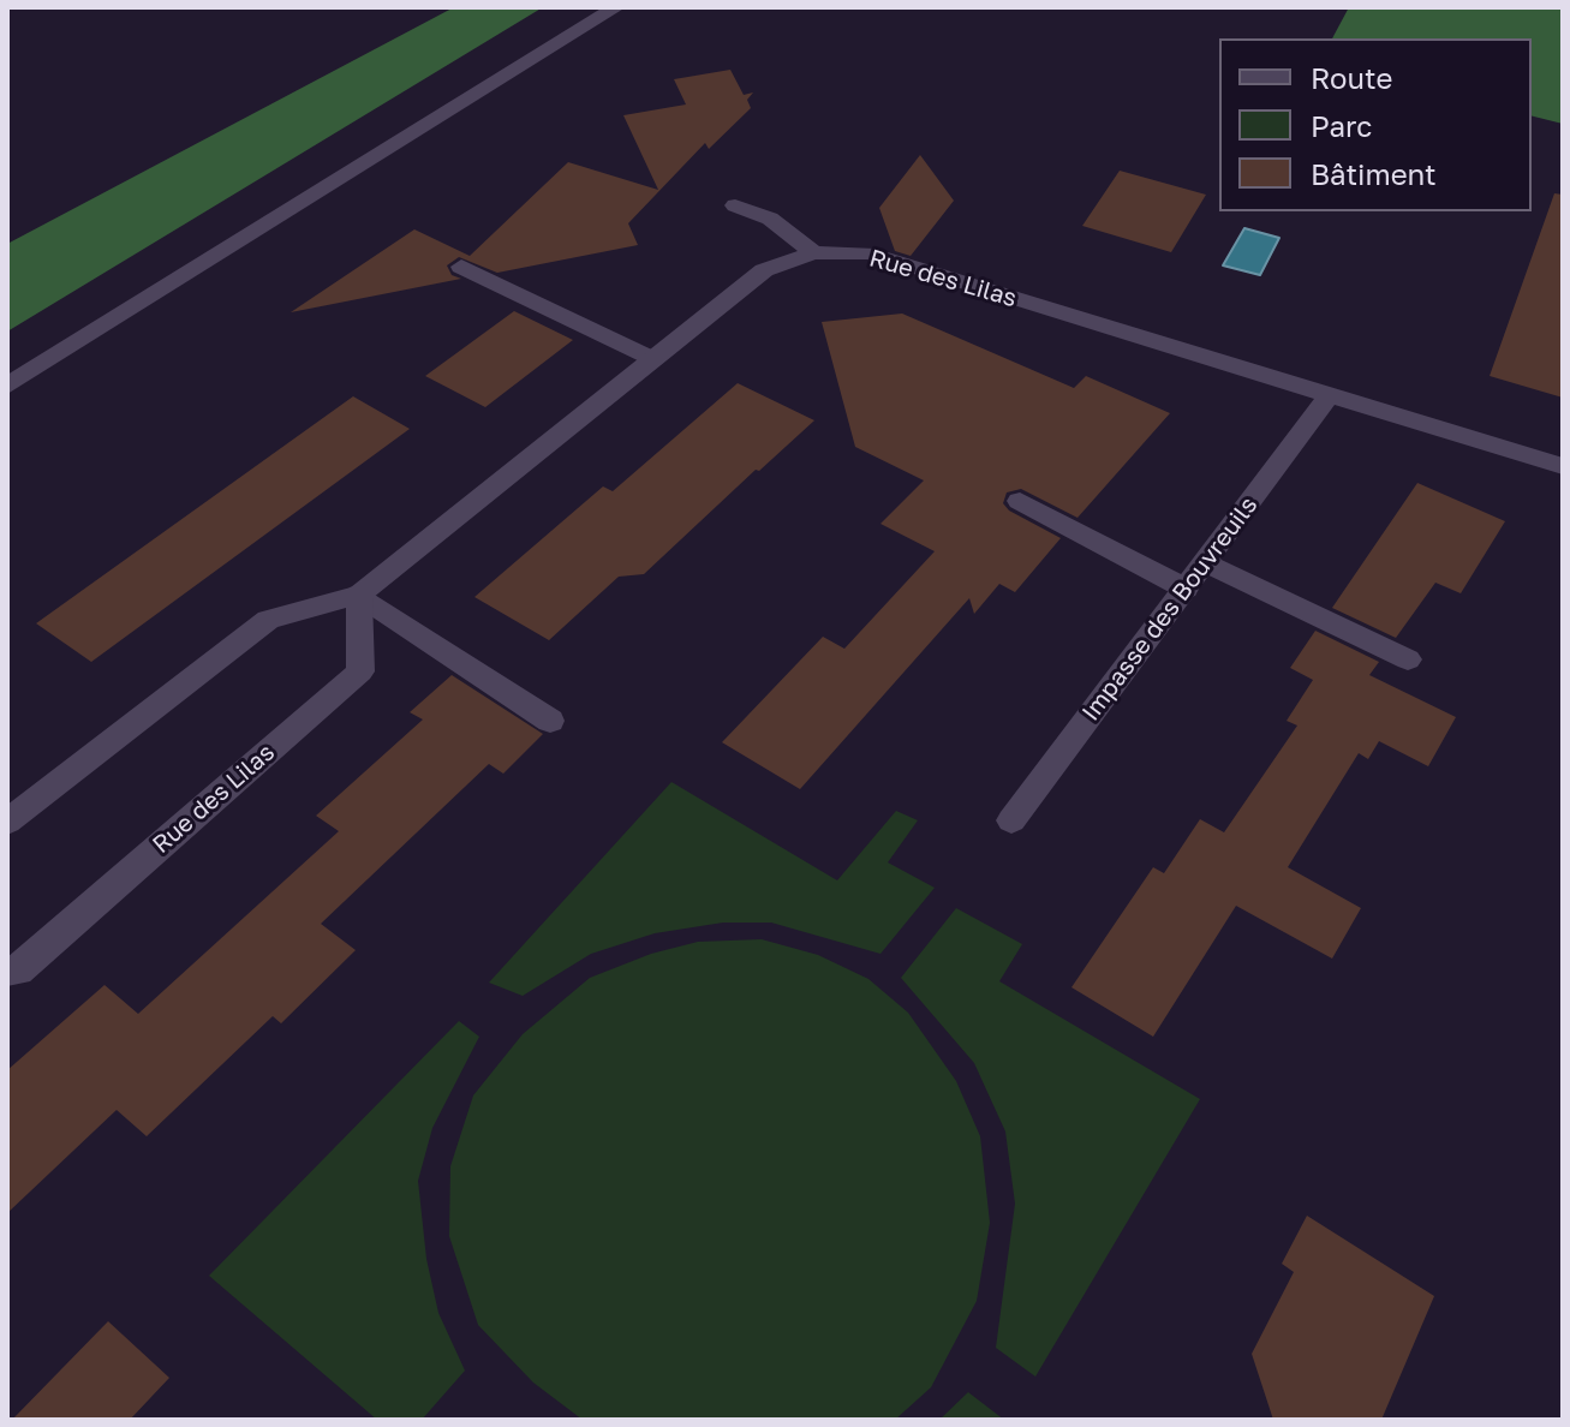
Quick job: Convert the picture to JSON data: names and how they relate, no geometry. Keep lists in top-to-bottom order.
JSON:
{
  "streets": {
    "street": ["Rue des Lilas", "Impasse des Bouvreuils"]
  },
  "crossings": [
    ["Rue des Lilas", "Impasse des Bouvreuils"]
  ],
  "legend": ["Route", "Parc", "Bâtiment"]
}
